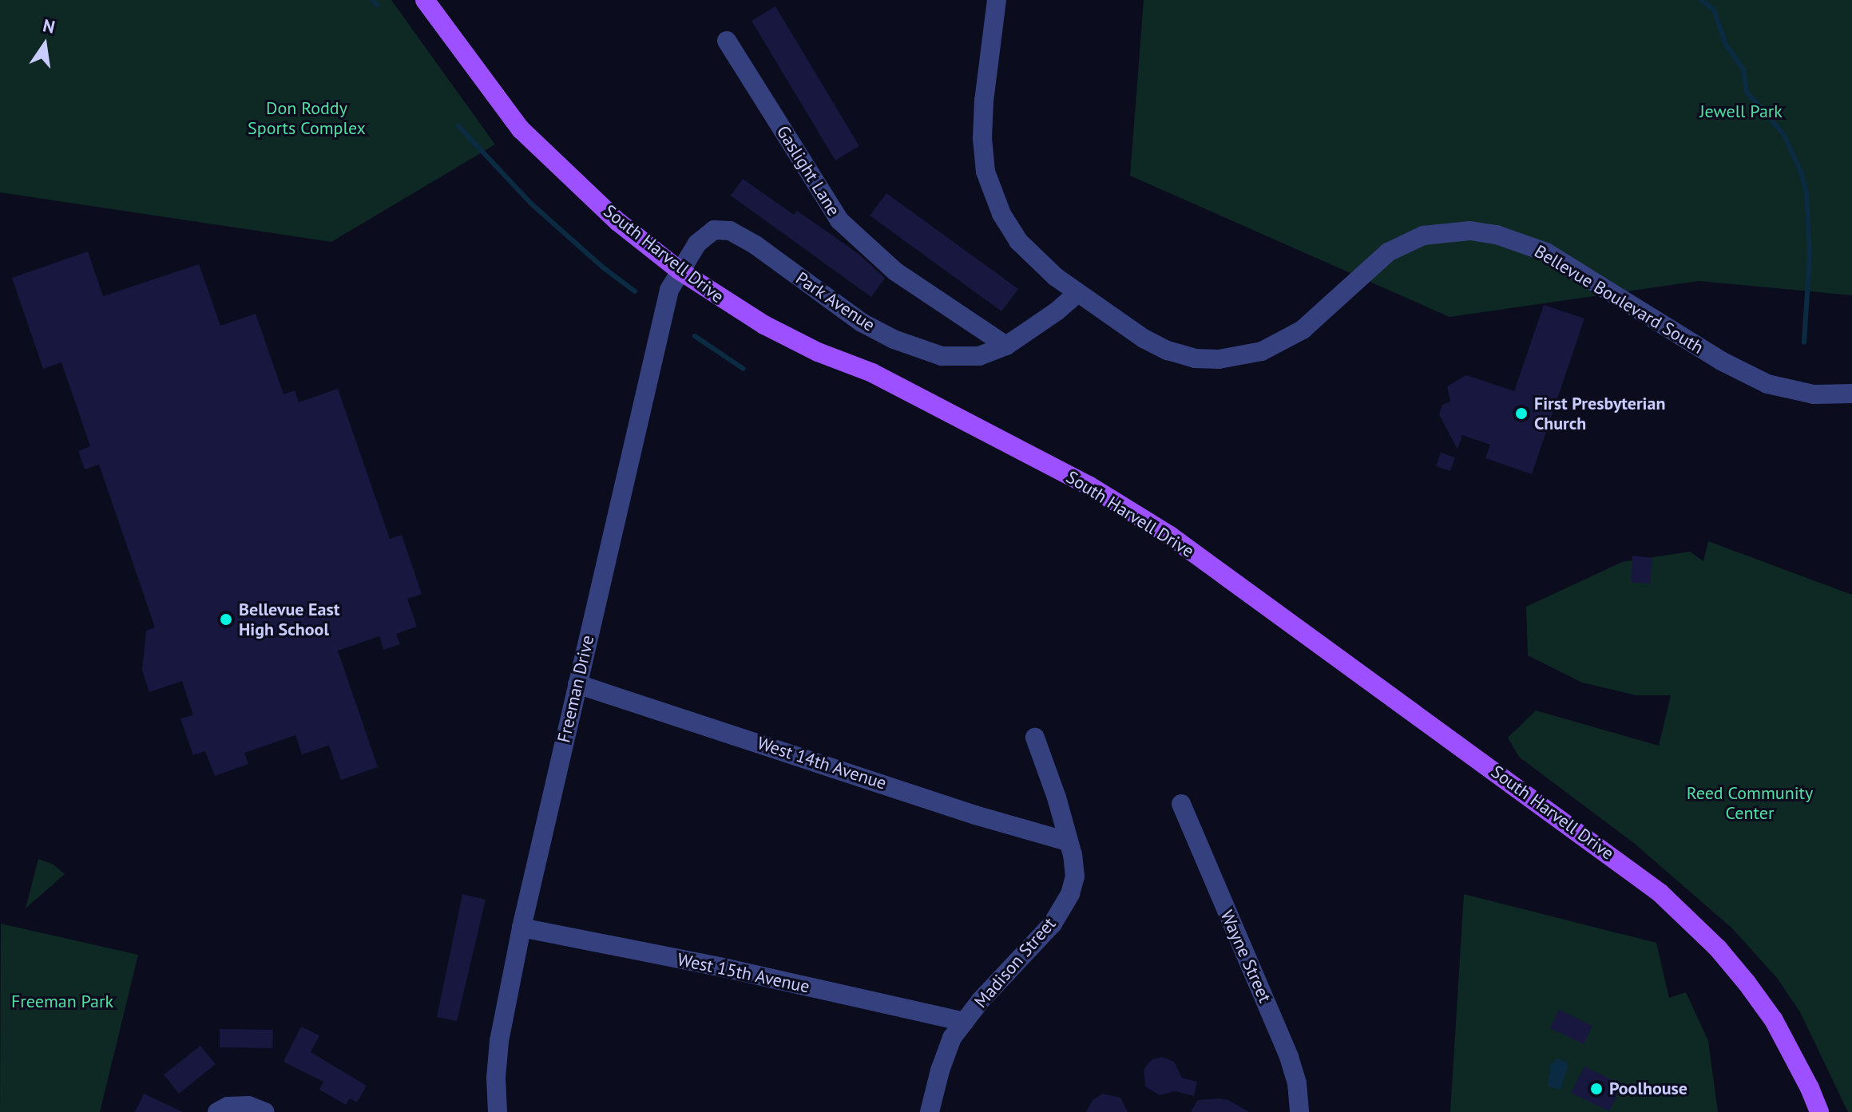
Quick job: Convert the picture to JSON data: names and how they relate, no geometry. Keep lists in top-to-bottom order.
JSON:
{
  "streets": {
    "main road": ["South Harvell Drive"],
    "street": [
      "Gaslight Lane",
      "Bellevue Boulevard South",
      "Park Avenue",
      "Freeman Drive",
      "West 14th Avenue",
      "Wayne Street",
      "Madison Street",
      "West 15th Avenue"
    ]
  },
  "crossings": [
    ["Gaslight Lane", "Park Avenue"],
    ["South Harvell Drive", "Park Avenue"],
    ["South Harvell Drive", "Freeman Drive"],
    ["Bellevue Boulevard South", "Park Avenue"],
    ["Park Avenue", "Freeman Drive"],
    ["Freeman Drive", "West 14th Avenue"],
    ["Freeman Drive", "West 15th Avenue"],
    ["West 14th Avenue", "Madison Street"],
    ["Madison Street", "West 15th Avenue"]
  ],
  "parks": [
    "Don Roddy Sports Complex",
    "Jewell Park",
    "Reed Community Center",
    "Freeman Park"
  ],
  "places": ["First Presbyterian Church", "Bellevue East High School", "Poolhouse"],
  "north": "top"
}
